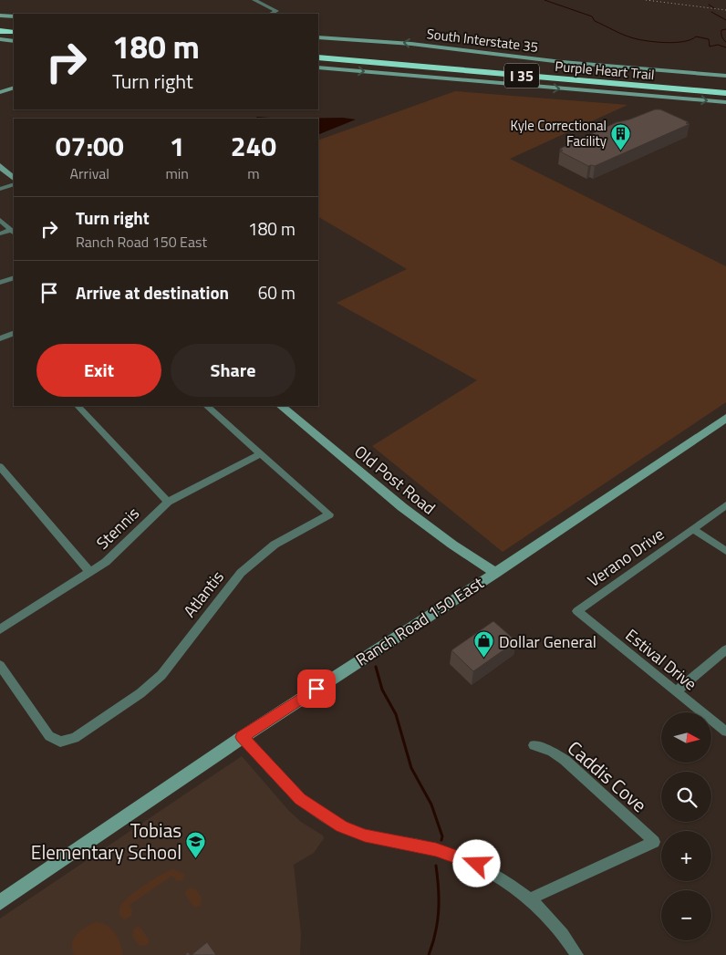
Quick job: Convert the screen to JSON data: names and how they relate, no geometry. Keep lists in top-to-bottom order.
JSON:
{
  "streets": {
    "highway": ["Purple Heart Trail", "I 35"],
    "main road": ["South Interstate 35", "Old Post Road", "Ranch Road 150 East"],
    "street": [
      "Stennis",
      "Verano Drive",
      "Atlantis",
      "Estival Drive",
      "Caddis Cove"
    ]
  },
  "crossings": [
    ["Old Post Road", "Ranch Road 150 East"],
    ["Stennis", "Atlantis"],
    ["Verano Drive", "Estival Drive"]
  ],
  "places": {
    "building": ["Kyle Correctional Facility"],
    "shop": ["Dollar General"],
    "school or university": ["Tobias Elementary School"]
  },
  "north": "right",
  "page": {
    "turn": ["180 m", "Turn right"],
    "eta": [
      "07:00",
      "Arrival",
      "1",
      "min",
      "240",
      "m"
    ],
    "list": [
      {
        "name": "Turn right",
        "note": "Ranch Road 150 East",
        "value": "180 m"
      },
      {
        "name": "Arrive at destination",
        "value": "60 m"
      }
    ],
    "buttons": ["Exit", "Share"],
    "map_buttons": ["+", "−"]
  }
}
